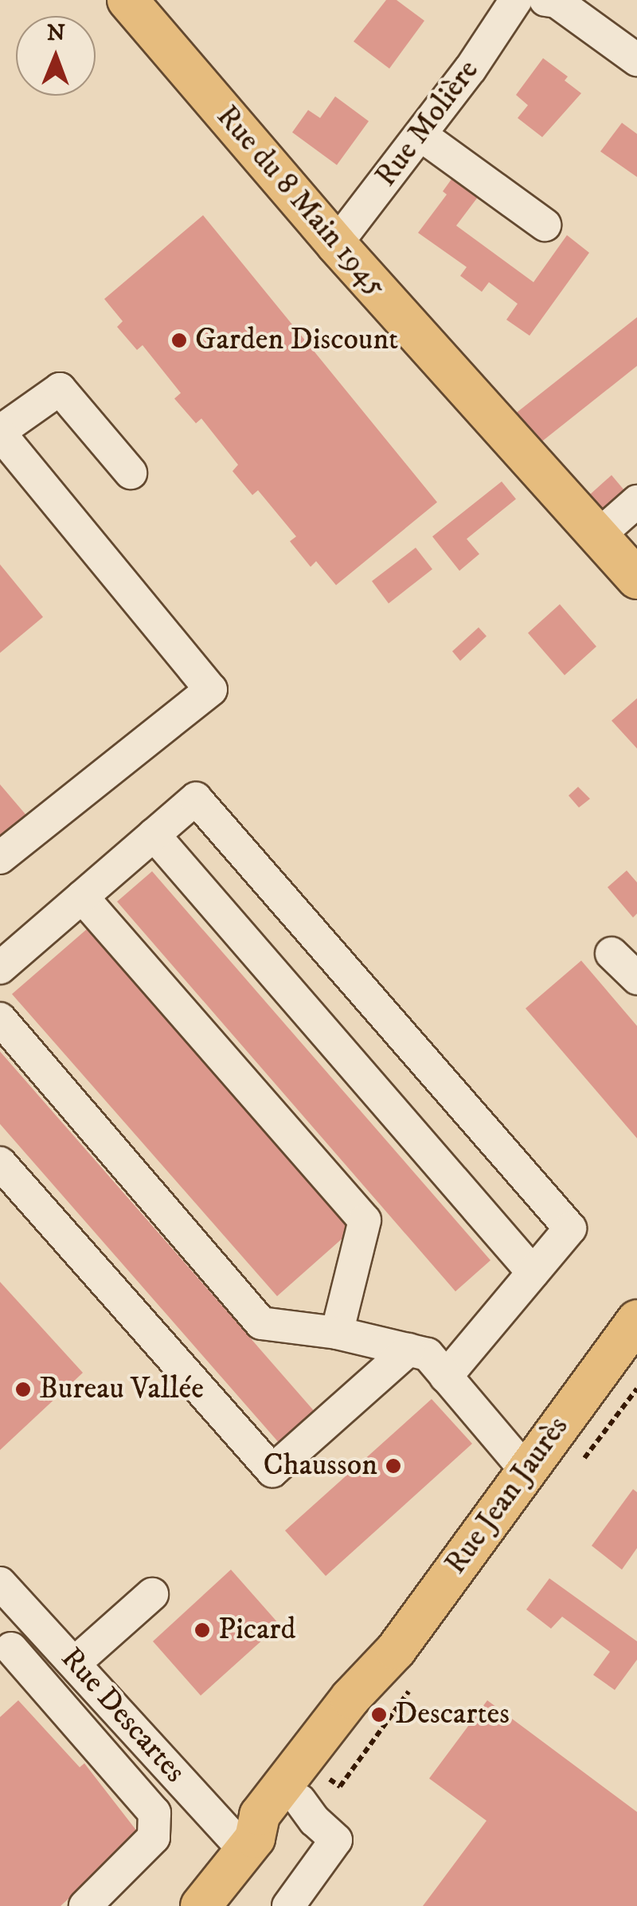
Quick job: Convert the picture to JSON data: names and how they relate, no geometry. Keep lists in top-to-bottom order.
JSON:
{
  "streets": {
    "main road": ["Rue du 8 Main 1945", "Rue Jean Jaurès"],
    "street": ["Rue Molière", "Rue Descartes"]
  },
  "crossings": [
    ["Rue Molière", "Rue du 8 Main 1945"],
    ["Rue Jean Jaurès", "Rue Descartes"]
  ],
  "places": [
    "Garden Discount",
    "Bureau Vallée",
    "Chausson",
    "Picard",
    "Descartes"
  ],
  "north": "top"
}
